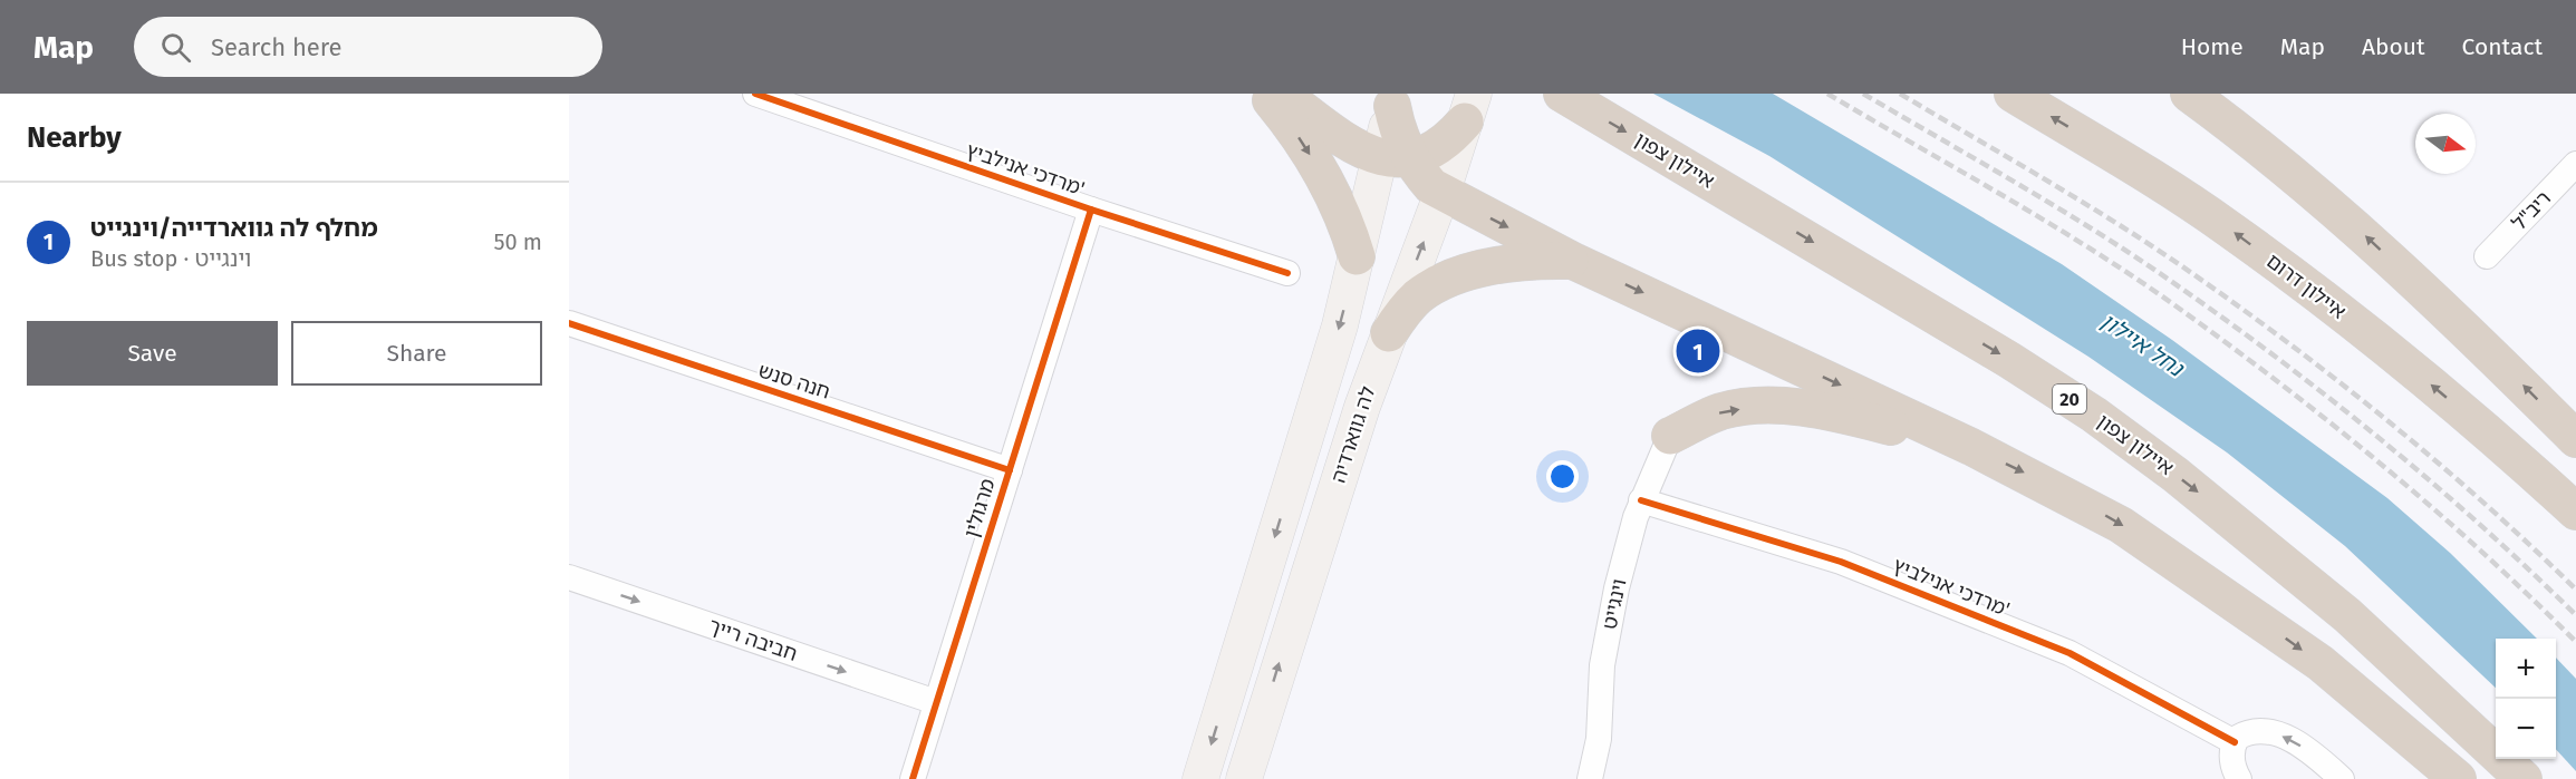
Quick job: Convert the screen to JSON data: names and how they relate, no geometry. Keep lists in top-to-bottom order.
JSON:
{
  "streets": {
    "highway": ["איילון צפון", "איילון דרום", "20"],
    "main road": ["לה גווארדיה"],
    "street": [
      "מרדכי אנילביץ'",
      "ריב\"ל",
      "חנה סנש",
      "מרגולין",
      "וינגייט",
      "חביבה רייך"
    ]
  },
  "crossings": [
    ["מרדכי אנילביץ'", "מרגולין"],
    ["מרדכי אנילביץ'", "וינגייט"],
    ["חנה סנש", "מרגולין"],
    ["מרגולין", "חביבה רייך"]
  ],
  "one_way": ["חביבה רייך"],
  "water": ["נחל איילון"],
  "north": "right",
  "page": {
    "header": "Map",
    "search": "Search here",
    "nav": [
      "Home",
      "Map",
      "About",
      "Contact"
    ],
    "heading": "Nearby",
    "list": [
      {
        "mark": "1",
        "name": "מחלף לה גווארדייה/וינגייט",
        "note": "Bus stop · וינגייט",
        "value": "50 m"
      }
    ],
    "buttons": ["Save", "Share"],
    "pins": "1",
    "map_buttons": ["+", "−"]
  }
}
